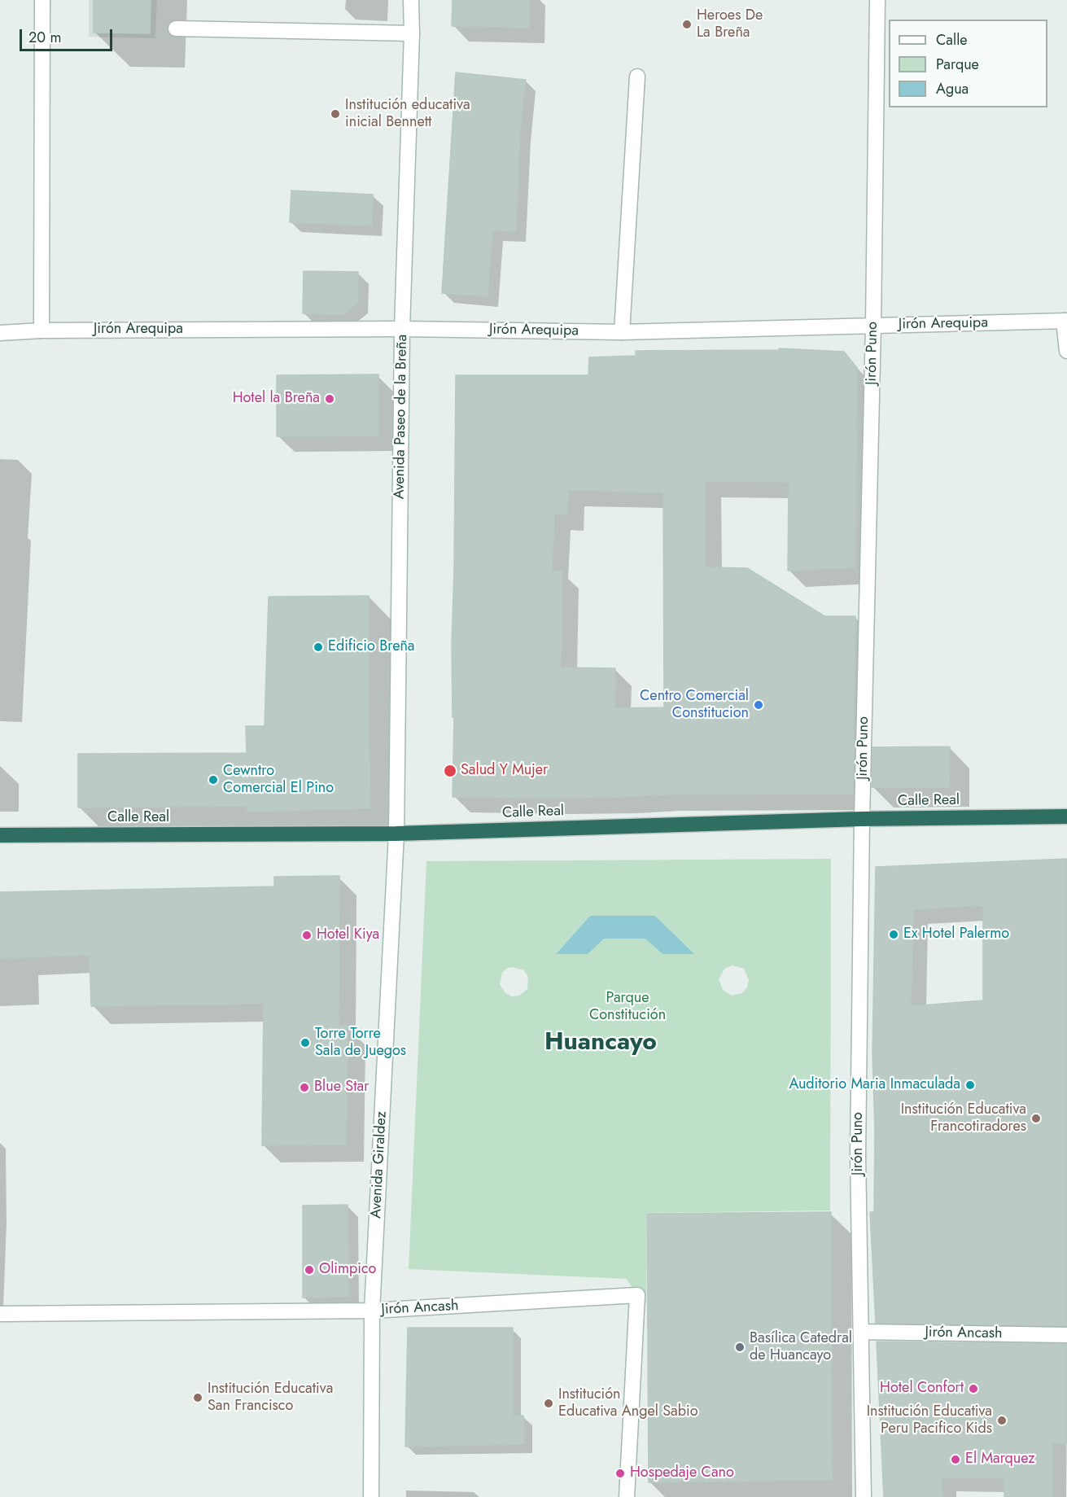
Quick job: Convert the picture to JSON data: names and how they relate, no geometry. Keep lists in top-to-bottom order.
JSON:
{
  "streets": {
    "highway": ["Calle Real"],
    "street": [
      "Jirón Arequipa",
      "Jirón Puno",
      "Avenida Paseo de la Breña",
      "Avenida Giraldez",
      "Jirón Ancash"
    ]
  },
  "crossings": [
    ["Jirón Arequipa", "Jirón Puno"],
    ["Jirón Arequipa", "Avenida Paseo de la Breña"],
    ["Jirón Puno", "Calle Real"],
    ["Jirón Puno", "Jirón Ancash"],
    ["Avenida Paseo de la Breña", "Calle Real"],
    ["Avenida Paseo de la Breña", "Avenida Giraldez"],
    ["Calle Real", "Avenida Giraldez"],
    ["Avenida Giraldez", "Jirón Ancash"]
  ],
  "districts": ["Huancayo"],
  "parks": ["Parque Constitución"],
  "places": [
    "Heroes De La Breña",
    "Institución educativa inicial Bennett",
    "Hotel la Breña",
    "Edificio Breña",
    "Centro Comercial Constitucion",
    "Salud Y Mujer",
    "Cewntro Comercial El Pino",
    "Ex Hotel Palermo",
    "Hotel Kiya",
    "Torre Torre Sala de Juegos",
    "Auditorio Maria Inmaculada",
    "Blue Star",
    "Institución Educativa Francotiradores",
    "Olimpico",
    "Basílica Catedral de Huancayo",
    "Hotel Confort",
    "Institución Educativa San Francisco",
    "Institución Educativa Angel Sabio",
    "Institución Educativa Peru Pacifico Kids",
    "El Marquez",
    "Hospedaje Cano"
  ],
  "legend": ["Calle", "Parque", "Agua"],
  "scale_bar": "20 m"
}
